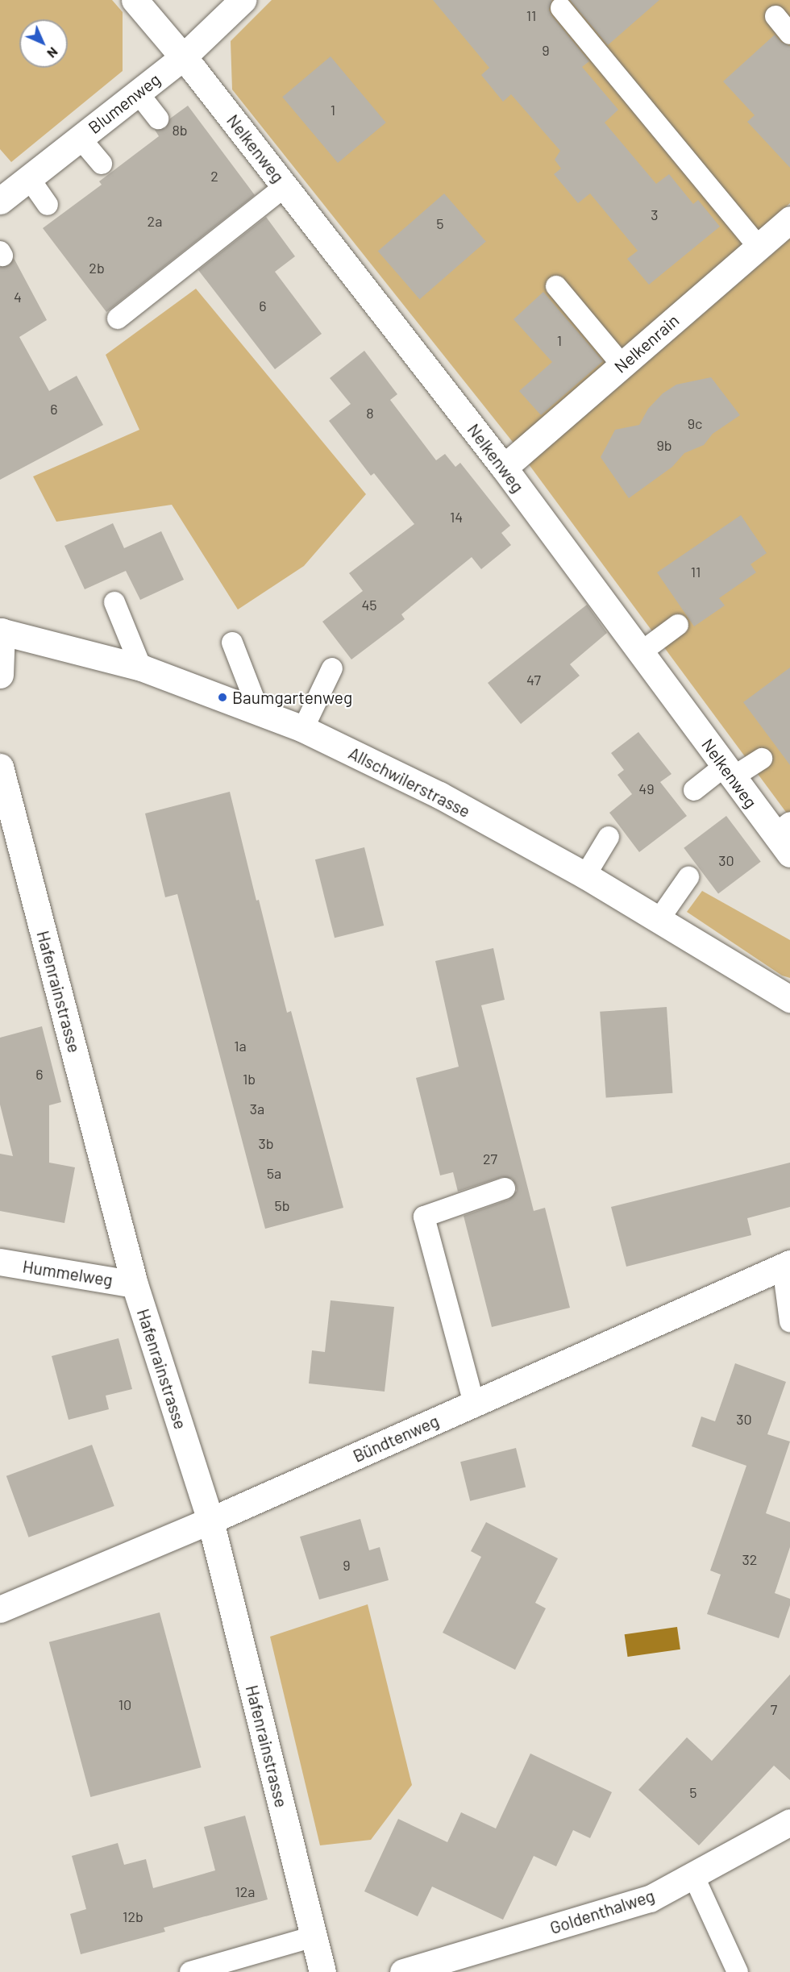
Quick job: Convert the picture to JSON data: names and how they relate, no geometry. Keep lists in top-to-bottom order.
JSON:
{
  "streets": {
    "street": [
      "Blumenweg",
      "Nelkenweg",
      "Nelkenrain",
      "Allschwilerstrasse",
      "Hafenrainstrasse",
      "Hummelweg",
      "Bündtenweg",
      "Goldenthalweg"
    ]
  },
  "crossings": [
    ["Blumenweg", "Nelkenweg"],
    ["Nelkenweg", "Nelkenrain"],
    ["Hafenrainstrasse", "Hummelweg"],
    ["Hafenrainstrasse", "Bündtenweg"]
  ],
  "places": ["Baumgartenweg"],
  "house_numbers": [
    "11",
    "9",
    "1",
    "8b",
    "2",
    "3",
    "2a",
    "5",
    "2b",
    "4",
    "6",
    "1",
    "6",
    "8",
    "9c",
    "9b",
    "14",
    "11",
    "45",
    "47",
    "49",
    "30",
    "1a",
    "6",
    "1b",
    "3a",
    "3b",
    "27",
    "5a",
    "5b",
    "30",
    "32",
    "9",
    "10",
    "7",
    "5",
    "12a",
    "12b"
  ],
  "north": "bottom right"
}
